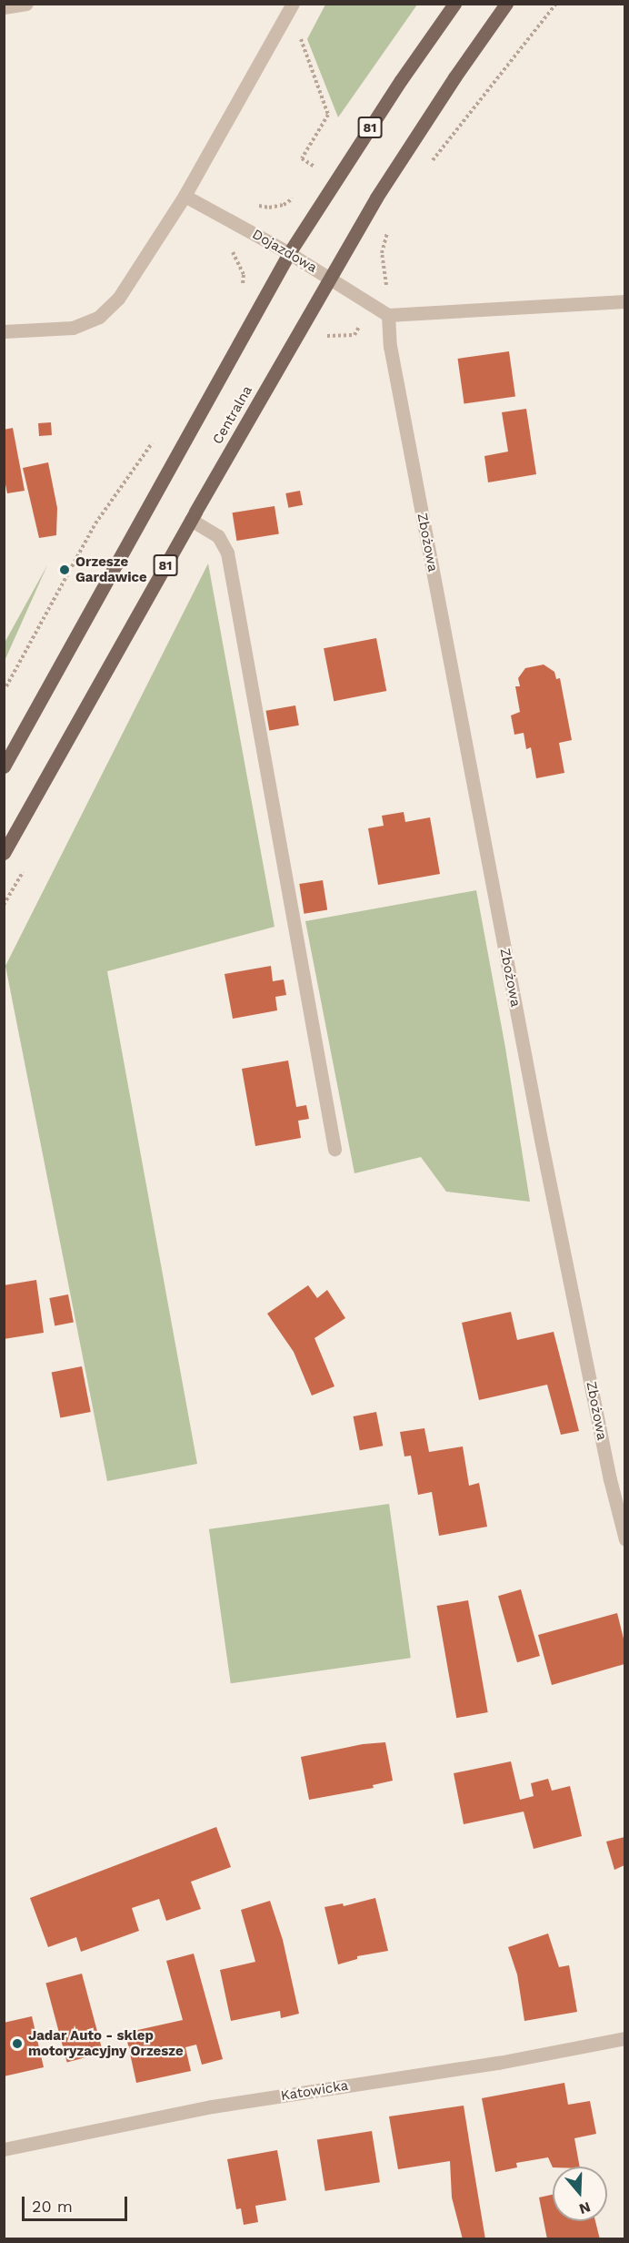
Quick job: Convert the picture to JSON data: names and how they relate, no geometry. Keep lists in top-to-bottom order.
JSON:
{
  "streets": {
    "main road": ["81", "Centralna"],
    "street": ["Dojazdowa", "Zbożowa", "Katowicka"]
  },
  "crossings": [
    ["Dojazdowa", "Centralna"],
    ["Dojazdowa", "Zbożowa"]
  ],
  "places": ["Orzesze Gardawice", "Jadar Auto - sklep motoryzacyjny Orzesze"],
  "scale_bar": "20 m",
  "north": "bottom"
}
